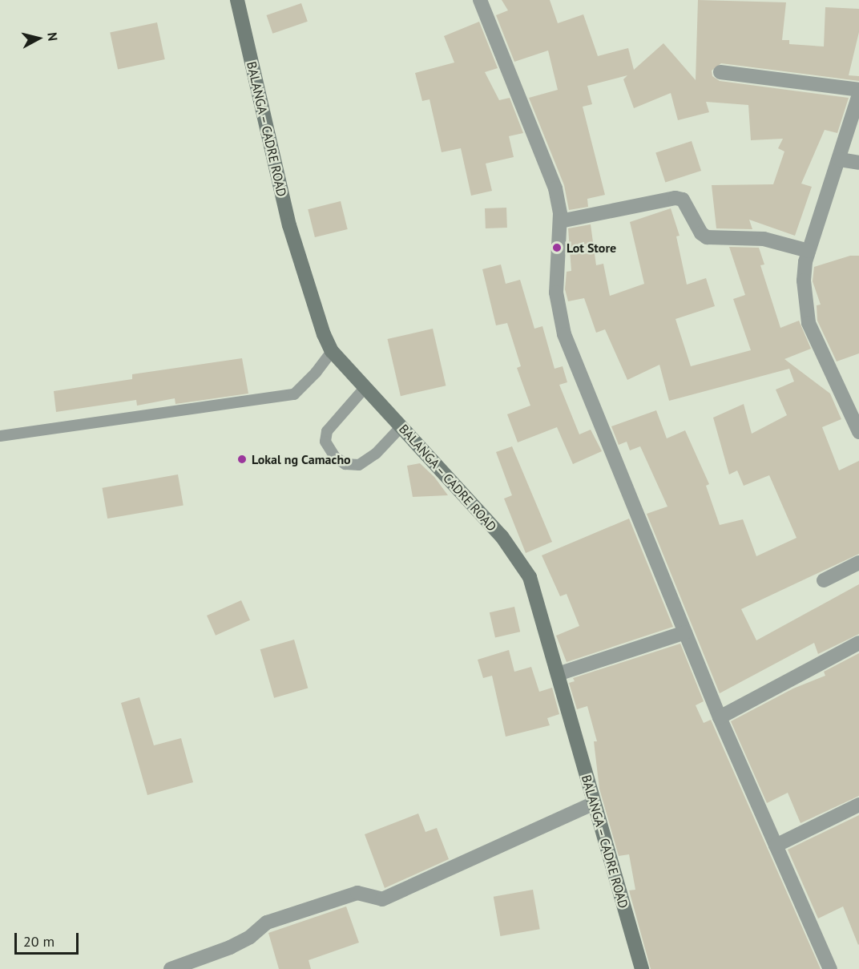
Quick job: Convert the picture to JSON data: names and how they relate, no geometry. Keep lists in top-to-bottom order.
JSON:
{
  "streets": {
    "street": ["BALANGA – CADRE ROAD"]
  },
  "places": ["Lot Store", "Lokal ng Camacho"],
  "scale_bar": "20 m",
  "north": "right"
}
